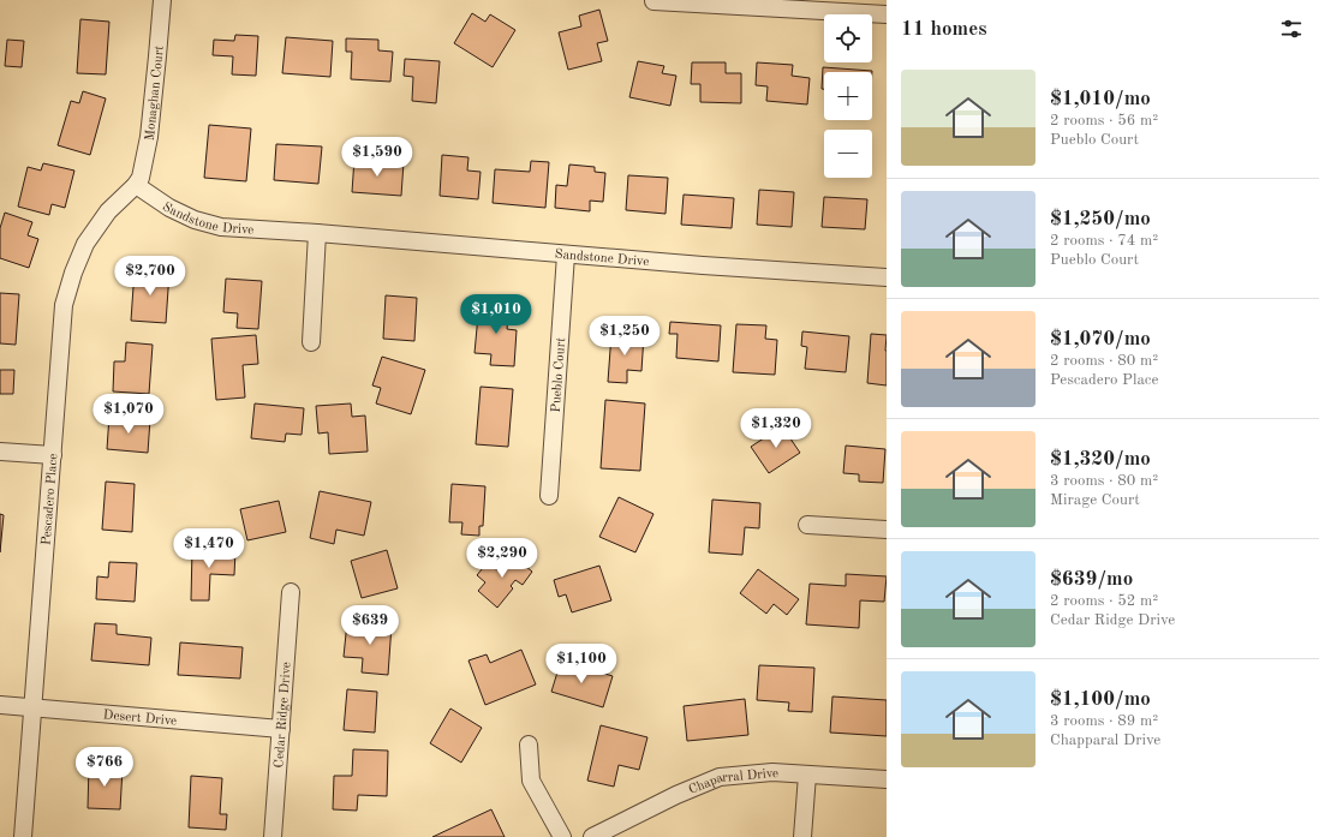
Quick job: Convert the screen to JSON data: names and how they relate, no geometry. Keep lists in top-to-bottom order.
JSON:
{
  "streets": {
    "street": [
      "Monaghan Court",
      "Sandstone Drive",
      "Pueblo Court",
      "Pescadero Place",
      "Cedar Ridge Drive",
      "Desert Drive",
      "Chaparral Drive"
    ]
  },
  "crossings": [
    ["Monaghan Court", "Sandstone Drive"],
    ["Monaghan Court", "Pescadero Place"],
    ["Sandstone Drive", "Pueblo Court"],
    ["Sandstone Drive", "Pescadero Place"],
    ["Pescadero Place", "Desert Drive"],
    ["Cedar Ridge Drive", "Desert Drive"]
  ],
  "page": {
    "heading": "11 homes",
    "map_buttons": ["+", "−"],
    "list": [
      {
        "name": "$1,010/mo",
        "note": "2 rooms · 56 m² · Pueblo Court"
      },
      {
        "name": "$1,250/mo",
        "note": "2 rooms · 74 m² · Pueblo Court"
      },
      {
        "name": "$1,070/mo",
        "note": "2 rooms · 80 m² · Pescadero Place"
      },
      {
        "name": "$1,320/mo",
        "note": "3 rooms · 80 m² · Mirage Court"
      },
      {
        "name": "$639/mo",
        "note": "2 rooms · 52 m² · Cedar Ridge Drive"
      },
      {
        "name": "$1,100/mo",
        "note": "3 rooms · 89 m² · Chapparal Drive"
      }
    ],
    "price": [
      "$1,590",
      "$2,700",
      "$1,010",
      "$1,250",
      "$1,070",
      "$1,320",
      "$1,470",
      "$2,290",
      "$639",
      "$1,100",
      "$766"
    ]
  }
}
